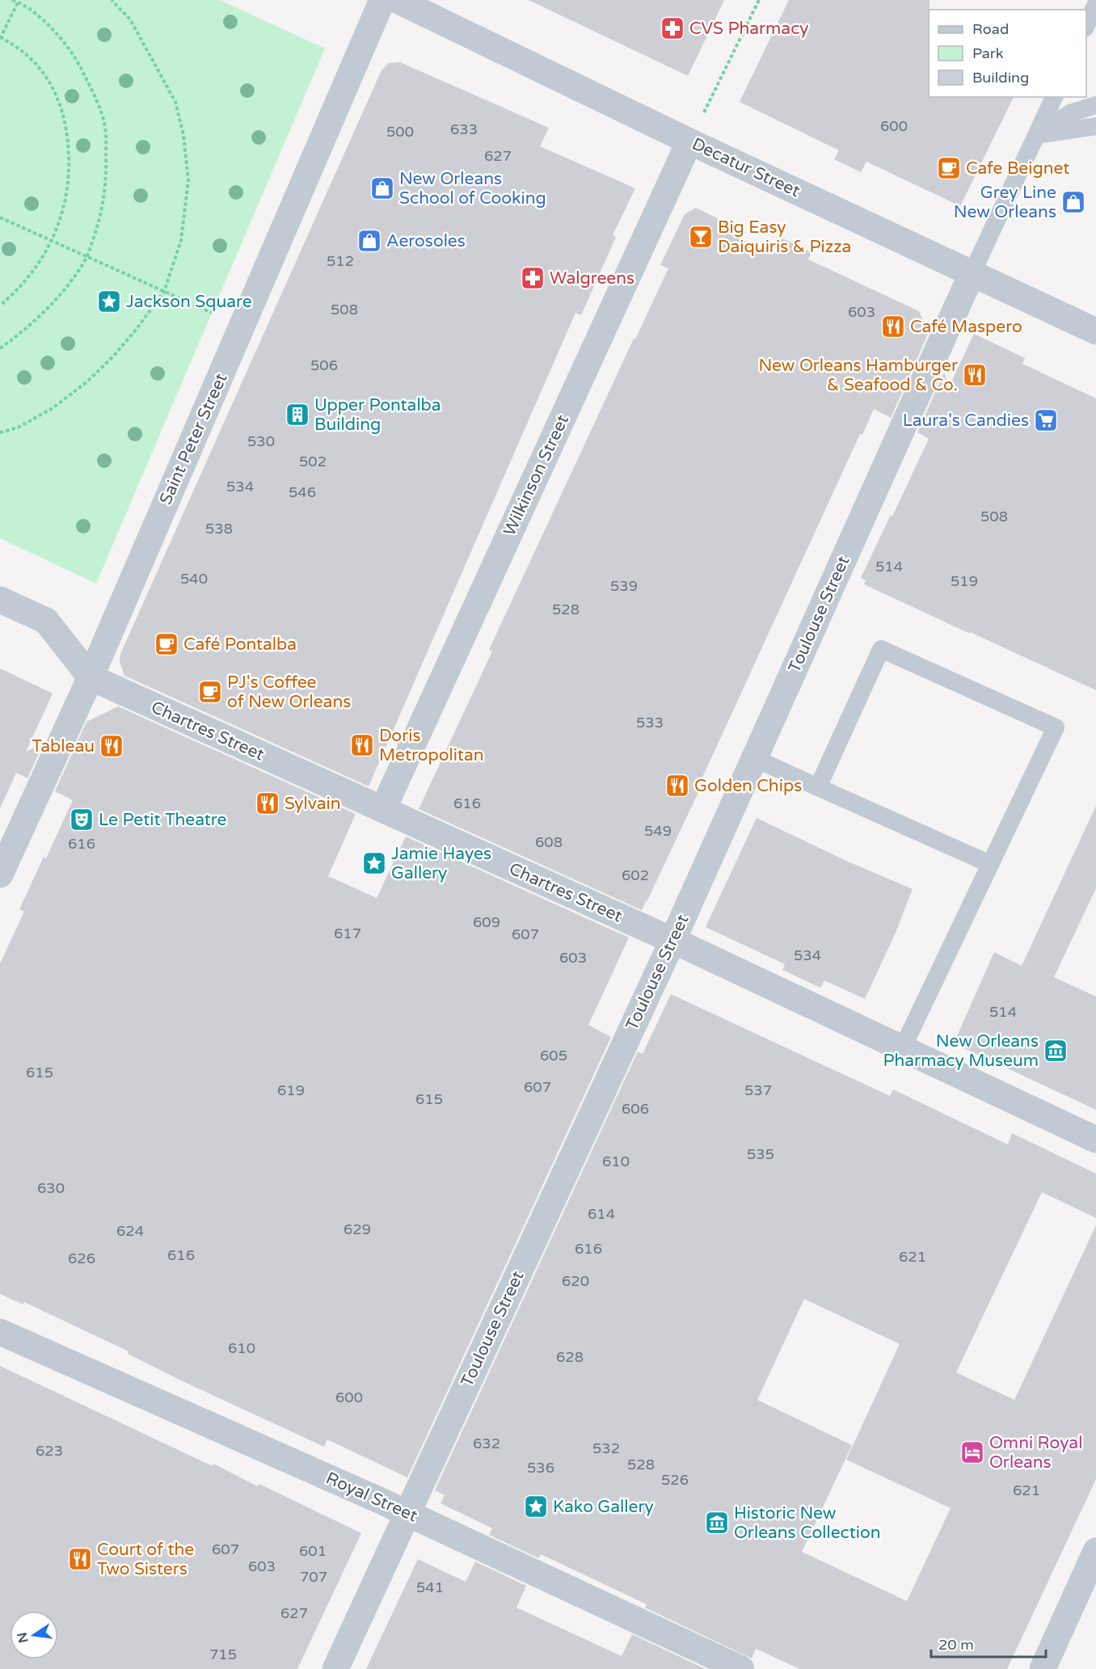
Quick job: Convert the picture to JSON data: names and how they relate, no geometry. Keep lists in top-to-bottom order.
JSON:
{
  "streets": {
    "street": [
      "Decatur Street",
      "Saint Peter Street",
      "Wilkinson Street",
      "Toulouse Street",
      "Chartres Street",
      "Royal Street"
    ]
  },
  "crossings": [
    ["Decatur Street", "Wilkinson Street"],
    ["Decatur Street", "Toulouse Street"],
    ["Saint Peter Street", "Chartres Street"],
    ["Wilkinson Street", "Chartres Street"],
    ["Toulouse Street", "Chartres Street"],
    ["Toulouse Street", "Royal Street"]
  ],
  "places": {
    "pharmacy": ["CVS Pharmacy", "Walgreens"],
    "cafe": ["Cafe Beignet", "Café Pontalba", "PJ's Coffee of New Orleans"],
    "shop": ["New Orleans School of Cooking", "Grey Line New Orleans", "Aerosoles"],
    "bar": ["Big Easy Daiquiris & Pizza"],
    "place": ["Jackson Square", "Jamie Hayes Gallery", "Kako Gallery"],
    "restaurant": [
      "Café Maspero",
      "New Orleans Hamburger & Seafood & Co.",
      "Doris Metropolitan",
      "Tableau",
      "Golden Chips",
      "Sylvain",
      "Court of the Two Sisters"
    ],
    "building": ["Upper Pontalba Building"],
    "supermarket": ["Laura's Candies"],
    "theatre": ["Le Petit Theatre"],
    "museum": ["New Orleans Pharmacy Museum", "Historic New Orleans Collection"],
    "hotel": ["Omni Royal Orleans"]
  },
  "house_numbers": [
    "600",
    "633",
    "500",
    "627",
    "512",
    "508",
    "603",
    "506",
    "530",
    "502",
    "534",
    "546",
    "508",
    "538",
    "514",
    "540",
    "519",
    "539",
    "528",
    "533",
    "616",
    "549",
    "608",
    "616",
    "602",
    "609",
    "617",
    "607",
    "534",
    "603",
    "514",
    "605",
    "615",
    "607",
    "619",
    "537",
    "615",
    "606",
    "535",
    "610",
    "630",
    "614",
    "629",
    "624",
    "616",
    "616",
    "621",
    "626",
    "620",
    "610",
    "628",
    "600",
    "632",
    "532",
    "623",
    "528",
    "536",
    "526",
    "621",
    "607",
    "601",
    "603",
    "707",
    "541",
    "627",
    "715"
  ],
  "legend": ["Road", "Park", "Building"],
  "scale_bar": "20 m",
  "north": "left"
}
